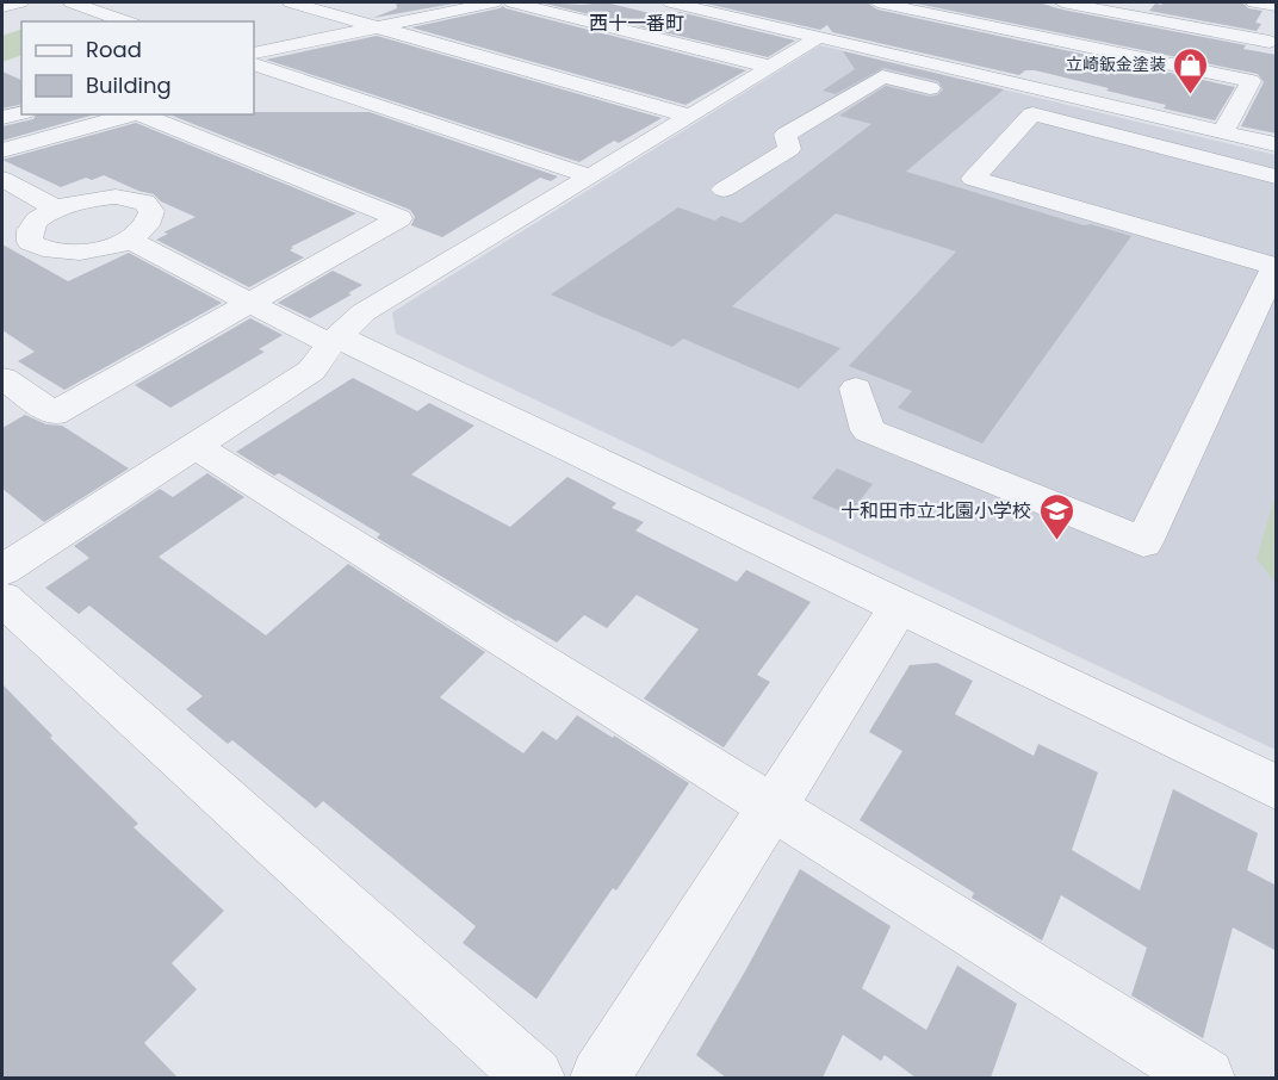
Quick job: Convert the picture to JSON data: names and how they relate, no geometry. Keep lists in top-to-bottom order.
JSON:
{
  "districts": ["西十一番町"],
  "places": {
    "shop": ["立崎鈑金塗装"],
    "school or university": ["十和田市立北園小学校"]
  },
  "legend": ["Road", "Building"]
}
